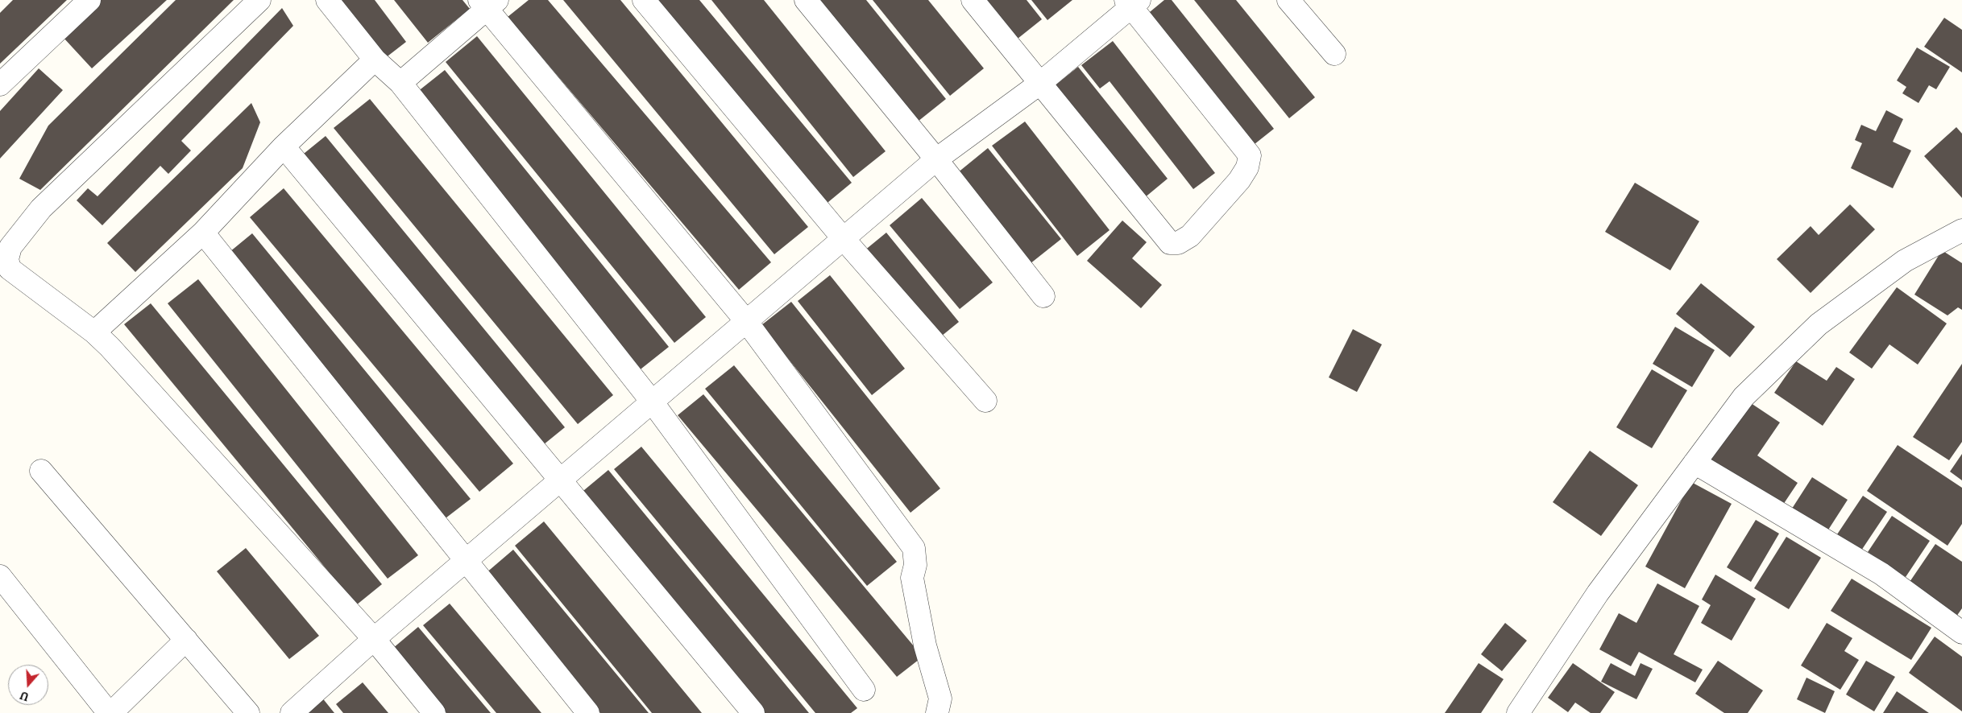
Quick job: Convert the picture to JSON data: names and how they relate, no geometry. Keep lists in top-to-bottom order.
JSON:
{
  "north": "bottom"
}
